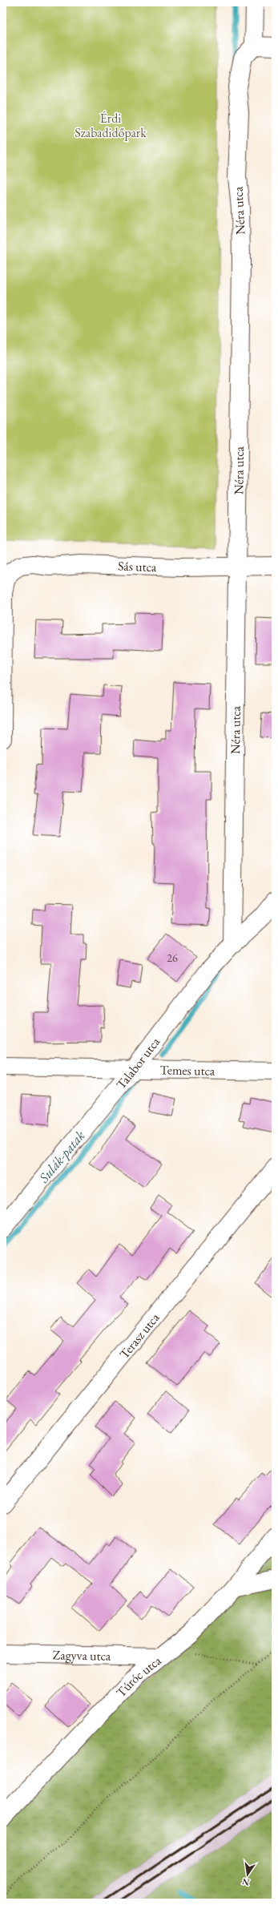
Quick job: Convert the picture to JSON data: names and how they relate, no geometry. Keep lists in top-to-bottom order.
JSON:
{
  "streets": {
    "street": [
      "Néra utca",
      "Sás utca",
      "Talabor utca",
      "Temes utca",
      "Terasz utca",
      "Zagyva utca",
      "Túróc utca"
    ]
  },
  "crossings": [
    ["Néra utca", "Sás utca"],
    ["Néra utca", "Talabor utca"],
    ["Talabor utca", "Temes utca"],
    ["Zagyva utca", "Túróc utca"]
  ],
  "water": ["Sulák-patak"],
  "parks": ["Érdi Szabadidőpark"],
  "house_numbers": ["26"],
  "north": "bottom"
}
